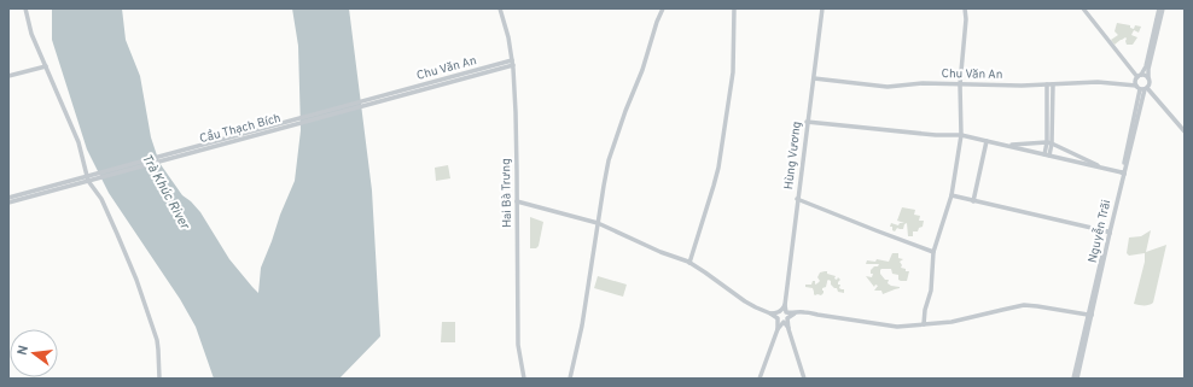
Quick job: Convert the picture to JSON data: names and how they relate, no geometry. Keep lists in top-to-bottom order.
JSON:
{
  "streets": {
    "street": [
      "Chu Văn An",
      "Cầu Thạch Bích",
      "Hùng Vương",
      "Hai Bà Trưng",
      "Nguyễn Trãi"
    ]
  },
  "crossings": [
    ["Chu Văn An", "Cầu Thạch Bích"],
    ["Chu Văn An", "Hùng Vương"],
    ["Chu Văn An", "Hai Bà Trưng"],
    ["Chu Văn An", "Nguyễn Trãi"]
  ],
  "water": ["Trà Khúc River"],
  "north": "left"
}
